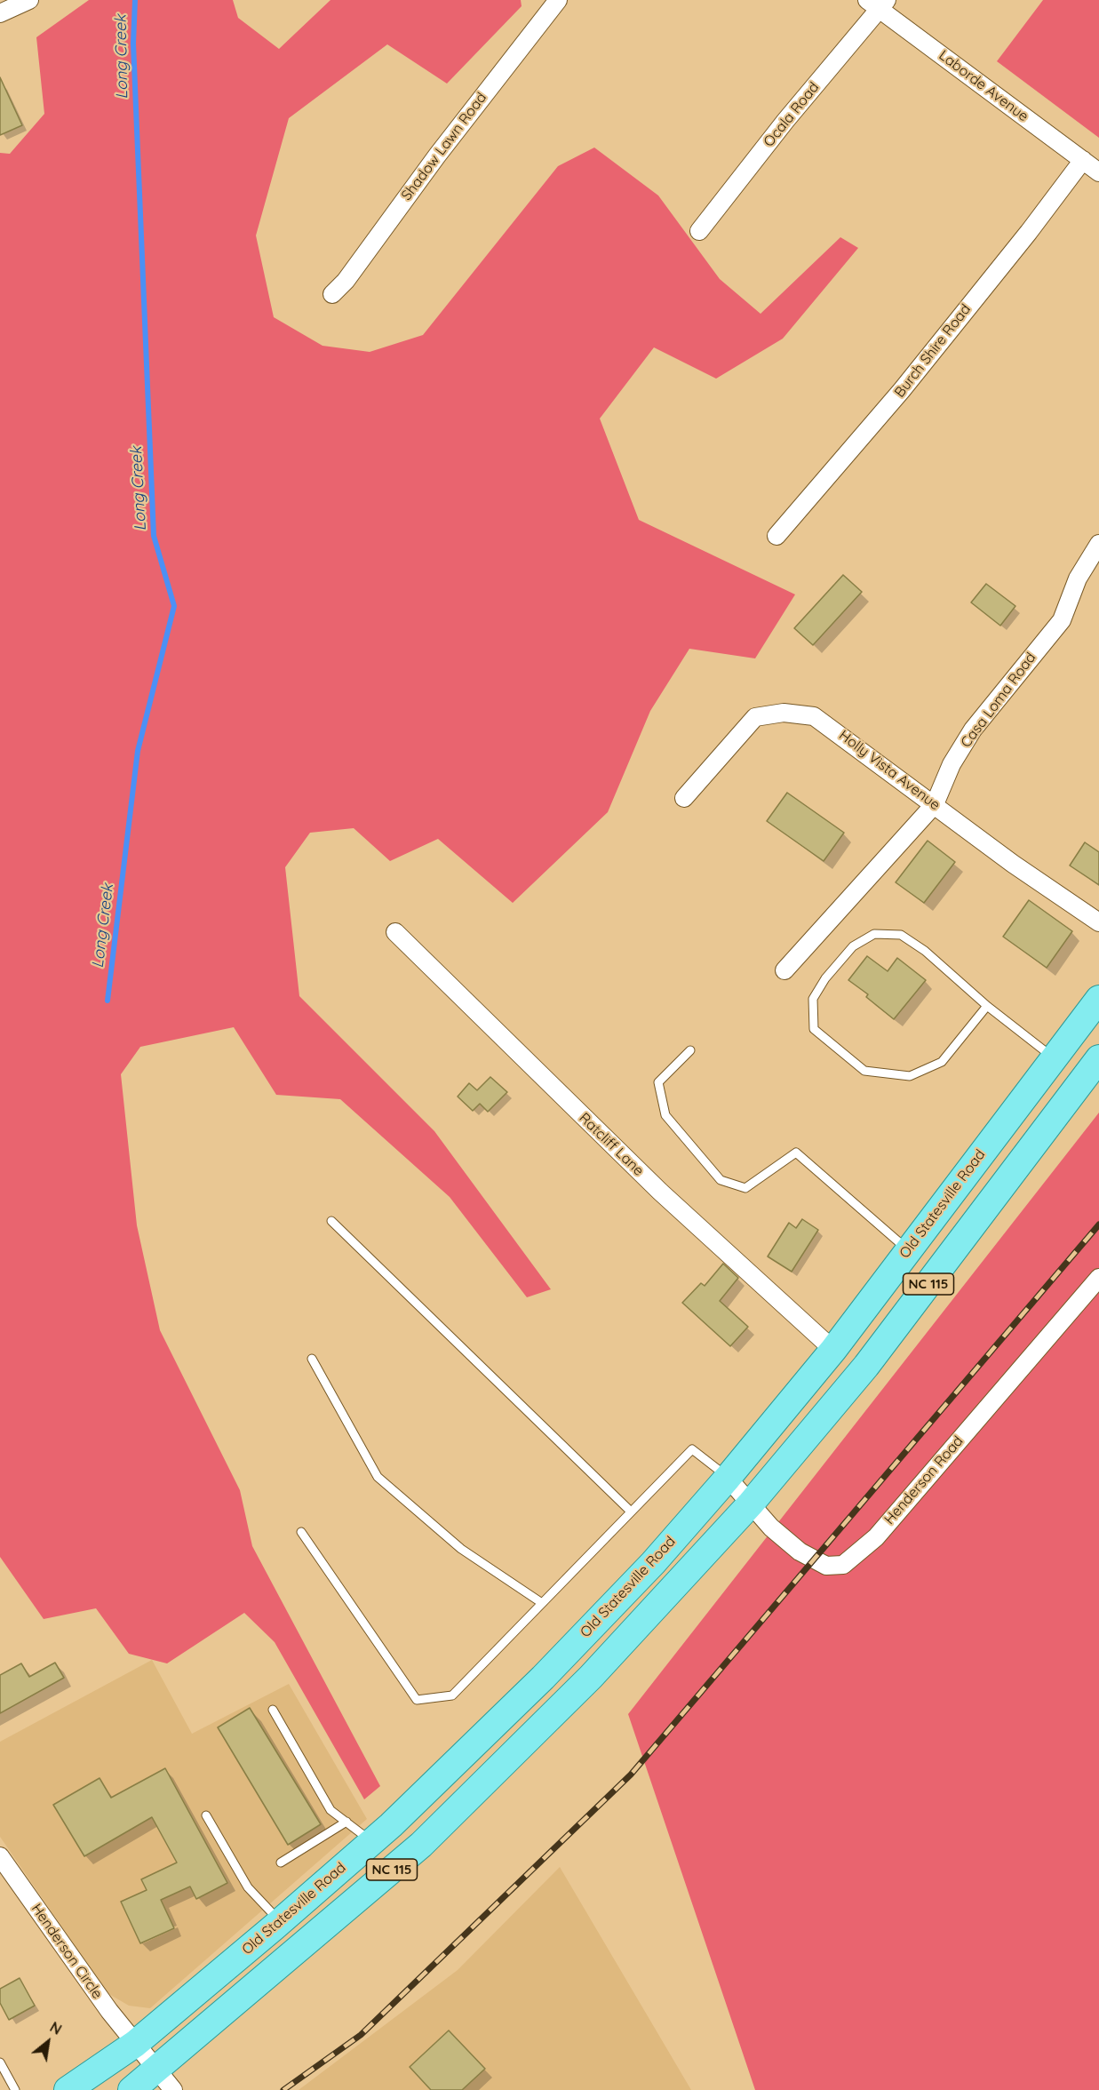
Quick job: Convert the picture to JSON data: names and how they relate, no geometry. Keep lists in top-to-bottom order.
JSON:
{
  "streets": {
    "main road": ["Old Statesville Road", "NC 115"],
    "street": [
      "Laborde Avenue",
      "Ocala Road",
      "Shadow Lawn Road",
      "Burch Shire Road",
      "Casa Loma Road",
      "Holly Vista Avenue",
      "Ratcliff Lane",
      "Henderson Road",
      "Henderson Circle"
    ]
  },
  "crossings": [
    ["Laborde Avenue", "Ocala Road"],
    ["Laborde Avenue", "Burch Shire Road"],
    ["Casa Loma Road", "Holly Vista Avenue"],
    ["Ratcliff Lane", "Old Statesville Road"],
    ["Old Statesville Road", "Henderson Road"],
    ["Old Statesville Road", "Henderson Circle"],
    ["NC 115", "Henderson Road"],
    ["NC 115", "Henderson Circle"]
  ],
  "water": ["Long Creek"],
  "north": "top right"
}
